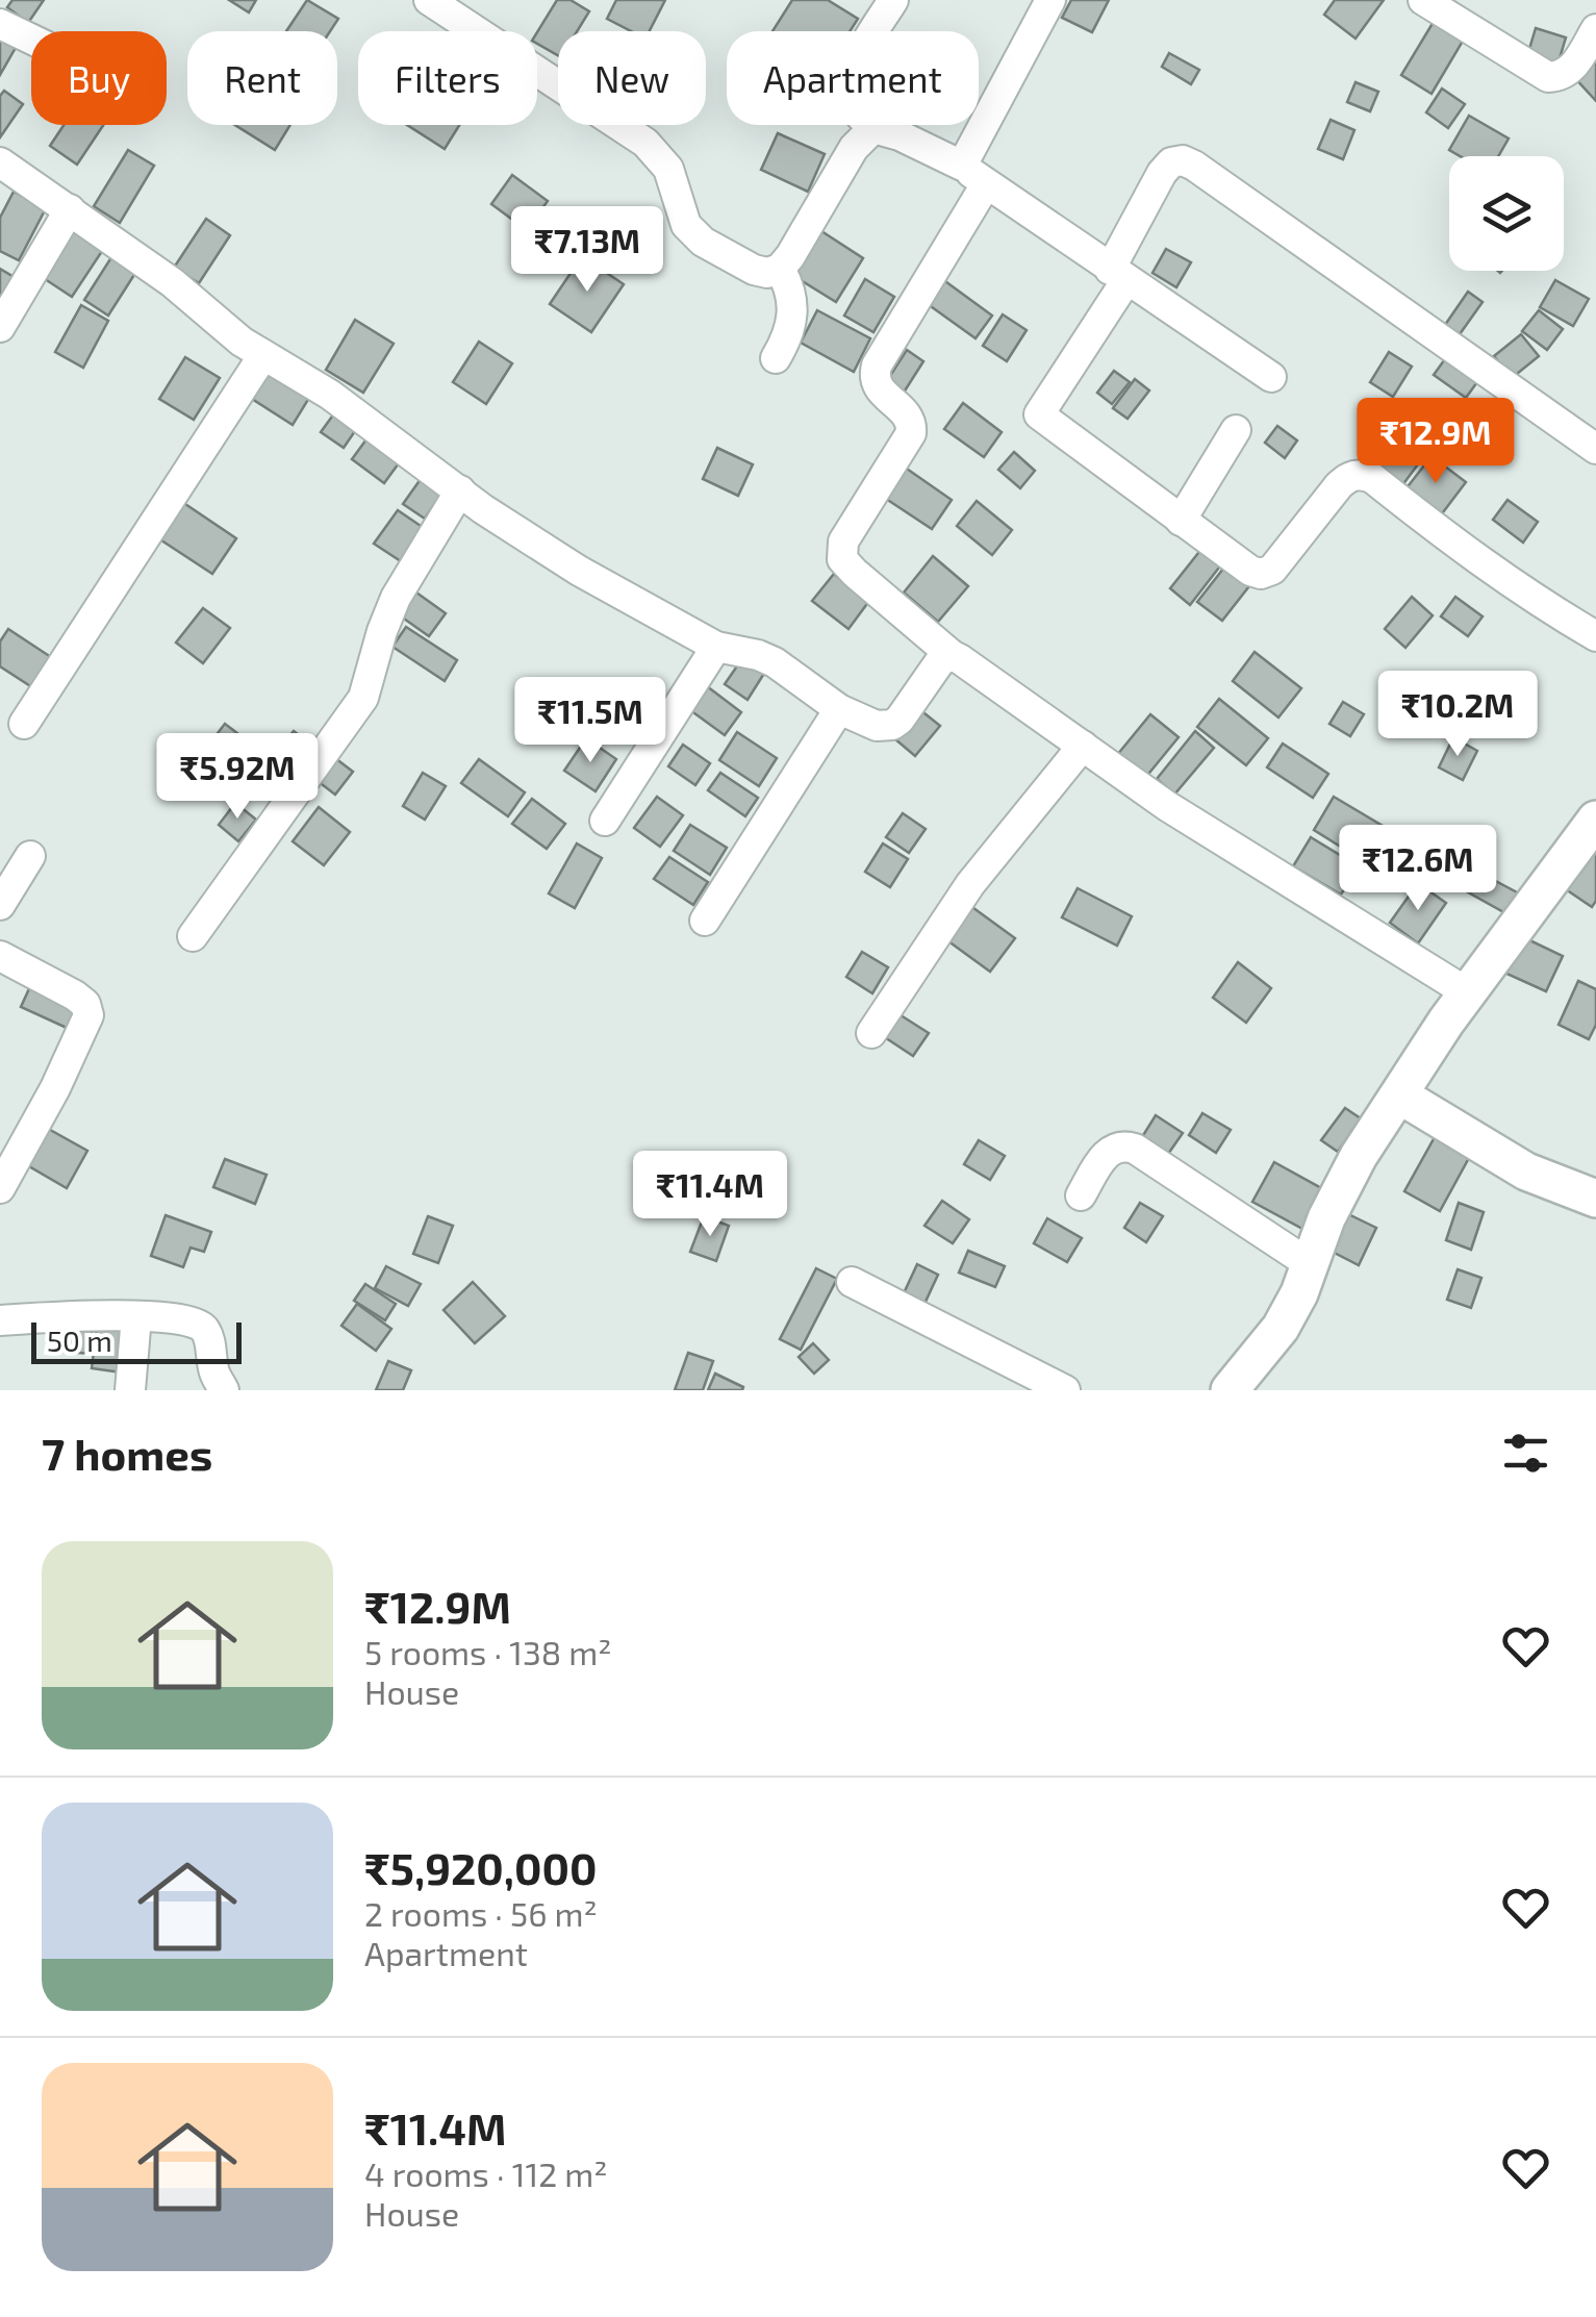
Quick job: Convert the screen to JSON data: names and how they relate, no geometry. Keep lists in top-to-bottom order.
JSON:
{
  "scale_bar": "50 m",
  "page": {
    "chip": [
      "Buy",
      "Rent",
      "Filters",
      "New",
      "Apartment"
    ],
    "price": [
      "₹7.13M",
      "₹12.9M",
      "₹10.2M",
      "₹11.5M",
      "₹5.92M",
      "₹12.6M",
      "₹11.4M"
    ],
    "scale": "50 m",
    "heading": "7 homes",
    "list": [
      {
        "name": "₹12.9M",
        "note": "5 rooms · 138 m² · House"
      },
      {
        "name": "₹5,920,000",
        "note": "2 rooms · 56 m² · Apartment"
      },
      {
        "name": "₹11.4M",
        "note": "4 rooms · 112 m² · House"
      }
    ]
  }
}
